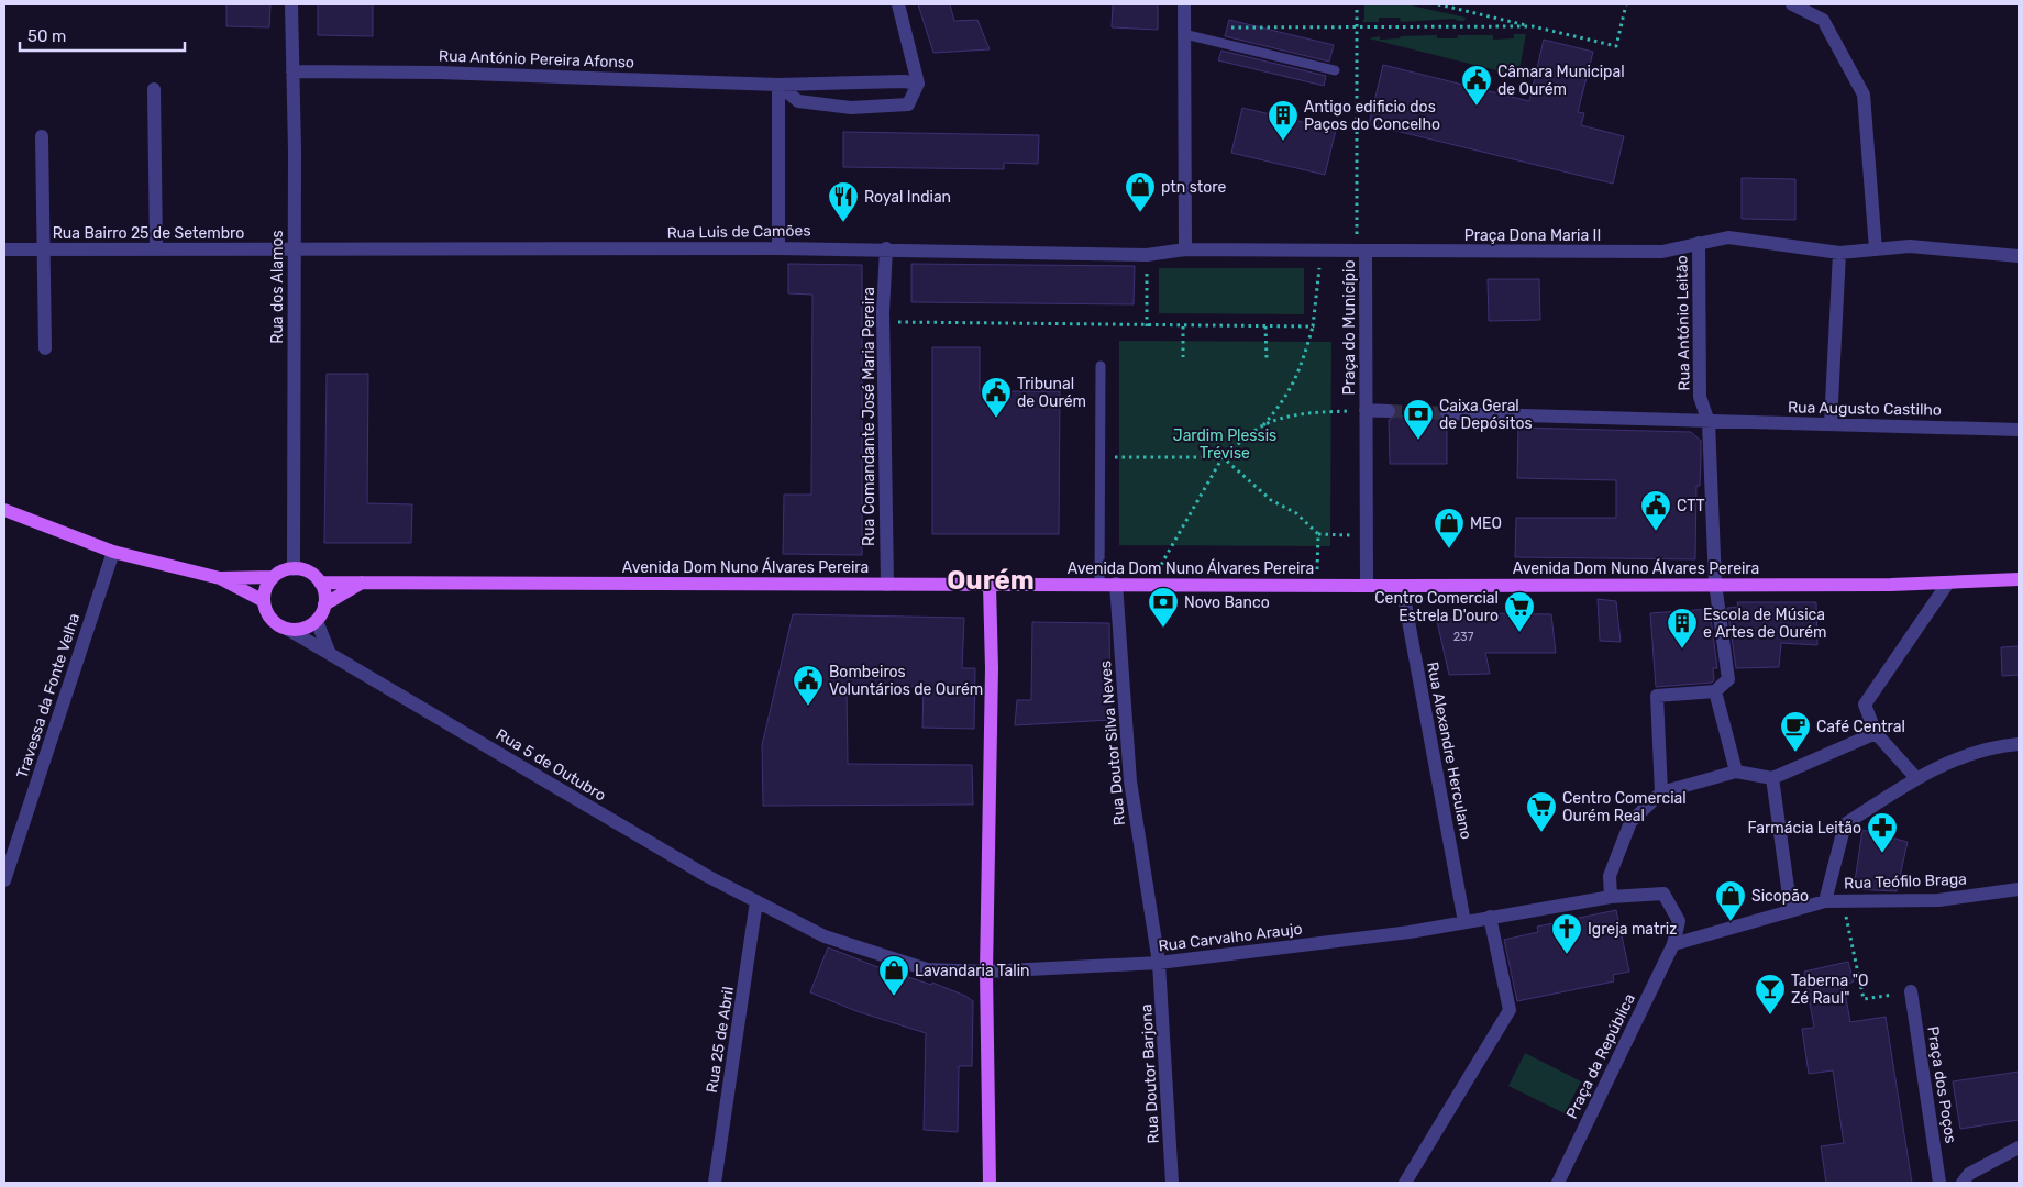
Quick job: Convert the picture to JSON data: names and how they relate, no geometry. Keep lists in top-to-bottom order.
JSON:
{
  "streets": {
    "main road": ["Avenida Dom Nuno Álvares Pereira"],
    "street": [
      "Rua António Pereira Afonso",
      "Rua Luis de Camões",
      "Rua Bairro 25 de Setembro",
      "Praça Dona Maria II",
      "Rua dos Alamos",
      "Rua António Leitão",
      "Praça do Município",
      "Rua Augusto Castilho",
      "Rua Comandante José Maria Pereira",
      "Travessa da Fonte Velha",
      "Rua Doutor Silva Neves",
      "Rua Alexandre Herculano",
      "Rua 5 de Outubro",
      "Rua Teófilo Braga",
      "Rua Carvalho Araujo",
      "Rua 25 de Abril",
      "Praça da República",
      "Rua Doutor Barjona",
      "Praça dos Poços"
    ]
  },
  "crossings": [
    ["Rua António Pereira Afonso", "Rua dos Alamos"],
    ["Rua Luis de Camões", "Rua Bairro 25 de Setembro"],
    ["Rua Luis de Camões", "Rua dos Alamos"],
    ["Rua Luis de Camões", "Praça do Município"],
    ["Rua Luis de Camões", "Rua Comandante José Maria Pereira"],
    ["Rua Bairro 25 de Setembro", "Rua dos Alamos"],
    ["Praça Dona Maria II", "Rua António Leitão"],
    ["Praça Dona Maria II", "Praça do Município"],
    ["Rua dos Alamos", "Avenida Dom Nuno Álvares Pereira"],
    ["Rua dos Alamos", "Rua 5 de Outubro"],
    ["Rua António Leitão", "Rua Augusto Castilho"],
    ["Rua António Leitão", "Avenida Dom Nuno Álvares Pereira"],
    ["Praça do Município", "Avenida Dom Nuno Álvares Pereira"],
    ["Rua Comandante José Maria Pereira", "Avenida Dom Nuno Álvares Pereira"],
    ["Avenida Dom Nuno Álvares Pereira", "Rua Doutor Silva Neves"],
    ["Avenida Dom Nuno Álvares Pereira", "Rua Alexandre Herculano"],
    ["Avenida Dom Nuno Álvares Pereira", "Rua 5 de Outubro"],
    ["Rua Doutor Silva Neves", "Rua Carvalho Araujo"],
    ["Rua Doutor Silva Neves", "Rua Doutor Barjona"],
    ["Rua Alexandre Herculano", "Rua Carvalho Araujo"],
    ["Rua 5 de Outubro", "Rua Carvalho Araujo"],
    ["Rua 5 de Outubro", "Rua 25 de Abril"],
    ["Rua Teófilo Braga", "Rua Carvalho Araujo"],
    ["Rua Teófilo Braga", "Praça da República"],
    ["Rua Carvalho Araujo", "Rua 25 de Abril"],
    ["Rua Carvalho Araujo", "Praça da República"],
    ["Rua Carvalho Araujo", "Rua Doutor Barjona"]
  ],
  "districts": ["Ourém"],
  "parks": ["Jardim Plessis Trévise"],
  "places": {
    "public building": [
      "Câmara Municipal de Ourém",
      "Tribunal de Ourém",
      "CTT",
      "Bombeiros Voluntários de Ourém"
    ],
    "building": ["Antigo edificio dos Paços do Concelho", "Escola de Música e Artes de Ourém"],
    "shop": [
      "ptn store",
      "MEO",
      "Sicopāo",
      "Lavandaria Talin"
    ],
    "restaurant": ["Royal Indian"],
    "bank": ["Caixa Geral de Depósitos", "Novo Banco"],
    "supermarket": ["Centro Comercial Estrela D'ouro", "Centro Comercial Ourém Real"],
    "cafe": ["Café Central"],
    "pharmacy": ["Farmácia Leitão"],
    "church": ["Igreja matriz"],
    "bar": ["Taberna \"O Zé Raul\""]
  },
  "house_numbers": ["237"],
  "scale_bar": "50 m"
}
